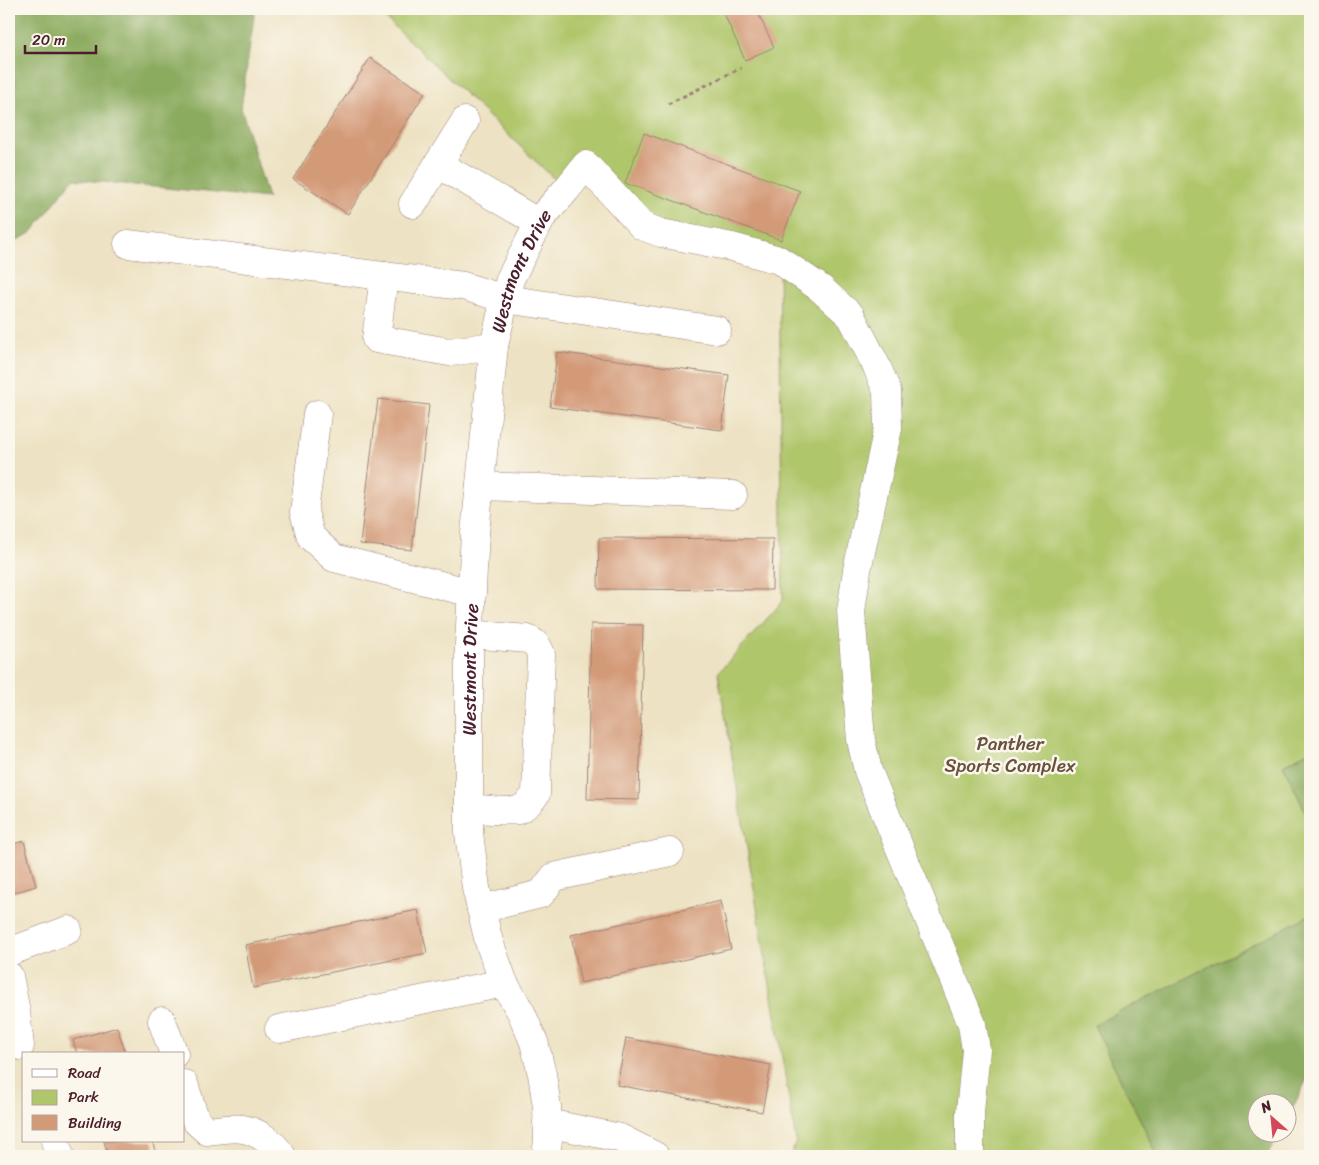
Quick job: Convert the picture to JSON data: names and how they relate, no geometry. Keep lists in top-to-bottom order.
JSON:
{
  "streets": {
    "street": ["Westmont Drive"]
  },
  "parks": ["Panther Sports Complex"],
  "legend": ["Road", "Park", "Building"],
  "scale_bar": "20 m",
  "north": "top left"
}
